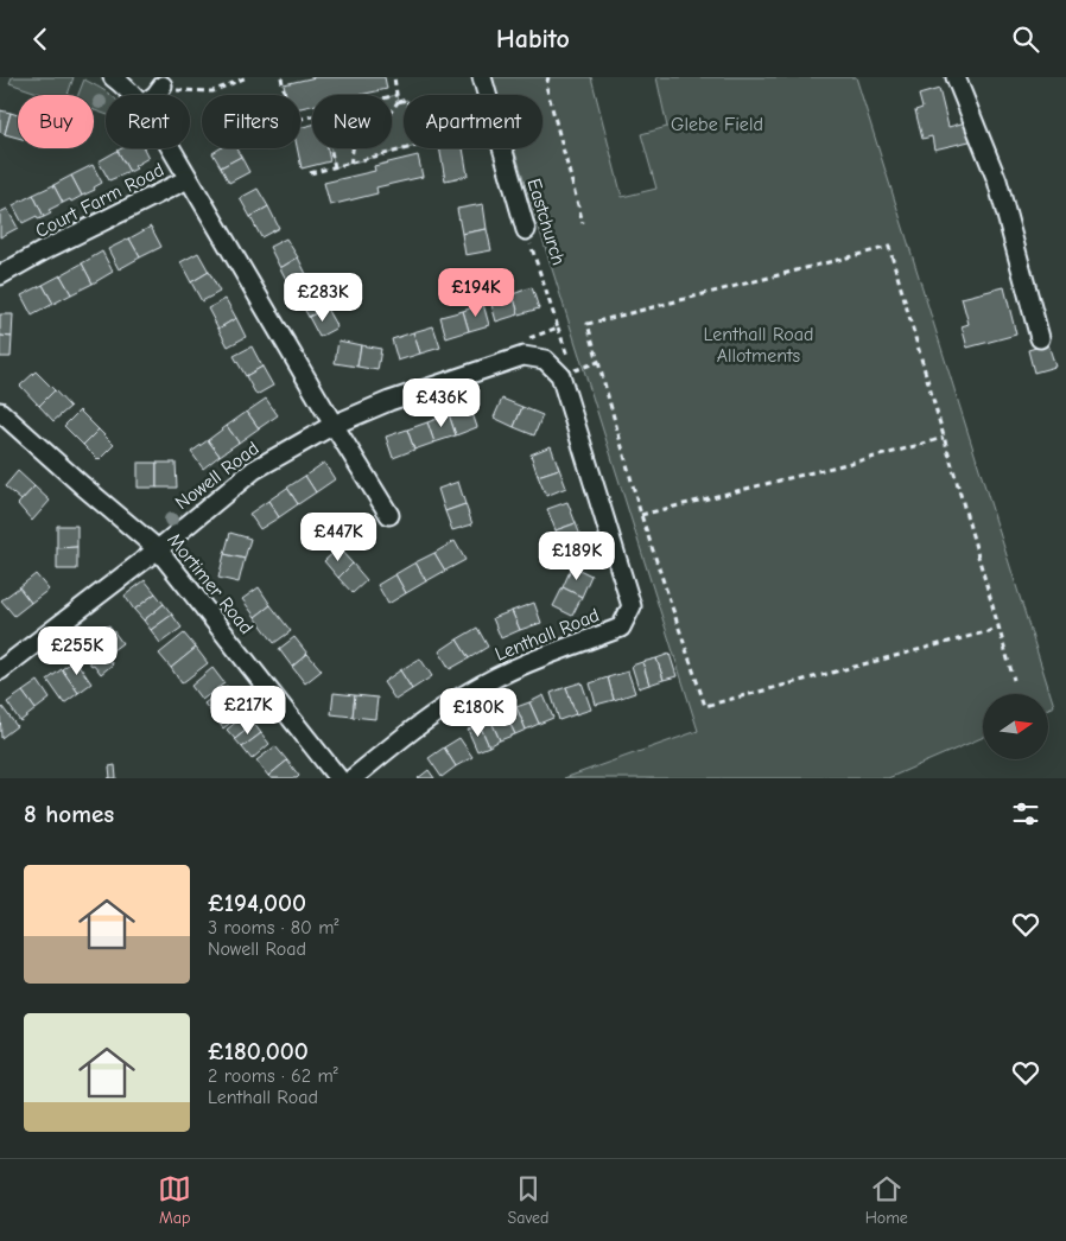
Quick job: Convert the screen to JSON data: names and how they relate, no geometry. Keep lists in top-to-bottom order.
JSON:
{
  "streets": {
    "street": [
      "Court Farm Road",
      "Eastchurch",
      "Nowell Road",
      "Mortimer Road",
      "Lenthall Road"
    ]
  },
  "crossings": [
    ["Eastchurch", "Nowell Road"],
    ["Eastchurch", "Lenthall Road"],
    ["Nowell Road", "Mortimer Road"],
    ["Nowell Road", "Lenthall Road"]
  ],
  "parks": ["Glebe Field", "Lenthall Road Allotments"],
  "north": "right",
  "page": {
    "header": "Habito",
    "chip": [
      "Buy",
      "Rent",
      "Filters",
      "New",
      "Apartment"
    ],
    "price": [
      "£194K",
      "£283K",
      "£436K",
      "£447K",
      "£189K",
      "£255K",
      "£217K",
      "£180K"
    ],
    "heading": "8 homes",
    "list": [
      {
        "name": "£194,000",
        "note": "3 rooms · 80 m² · Nowell Road"
      },
      {
        "name": "£180,000",
        "note": "2 rooms · 62 m² · Lenthall Road"
      }
    ],
    "tabs": ["Map", "Saved", "Home"]
  }
}
